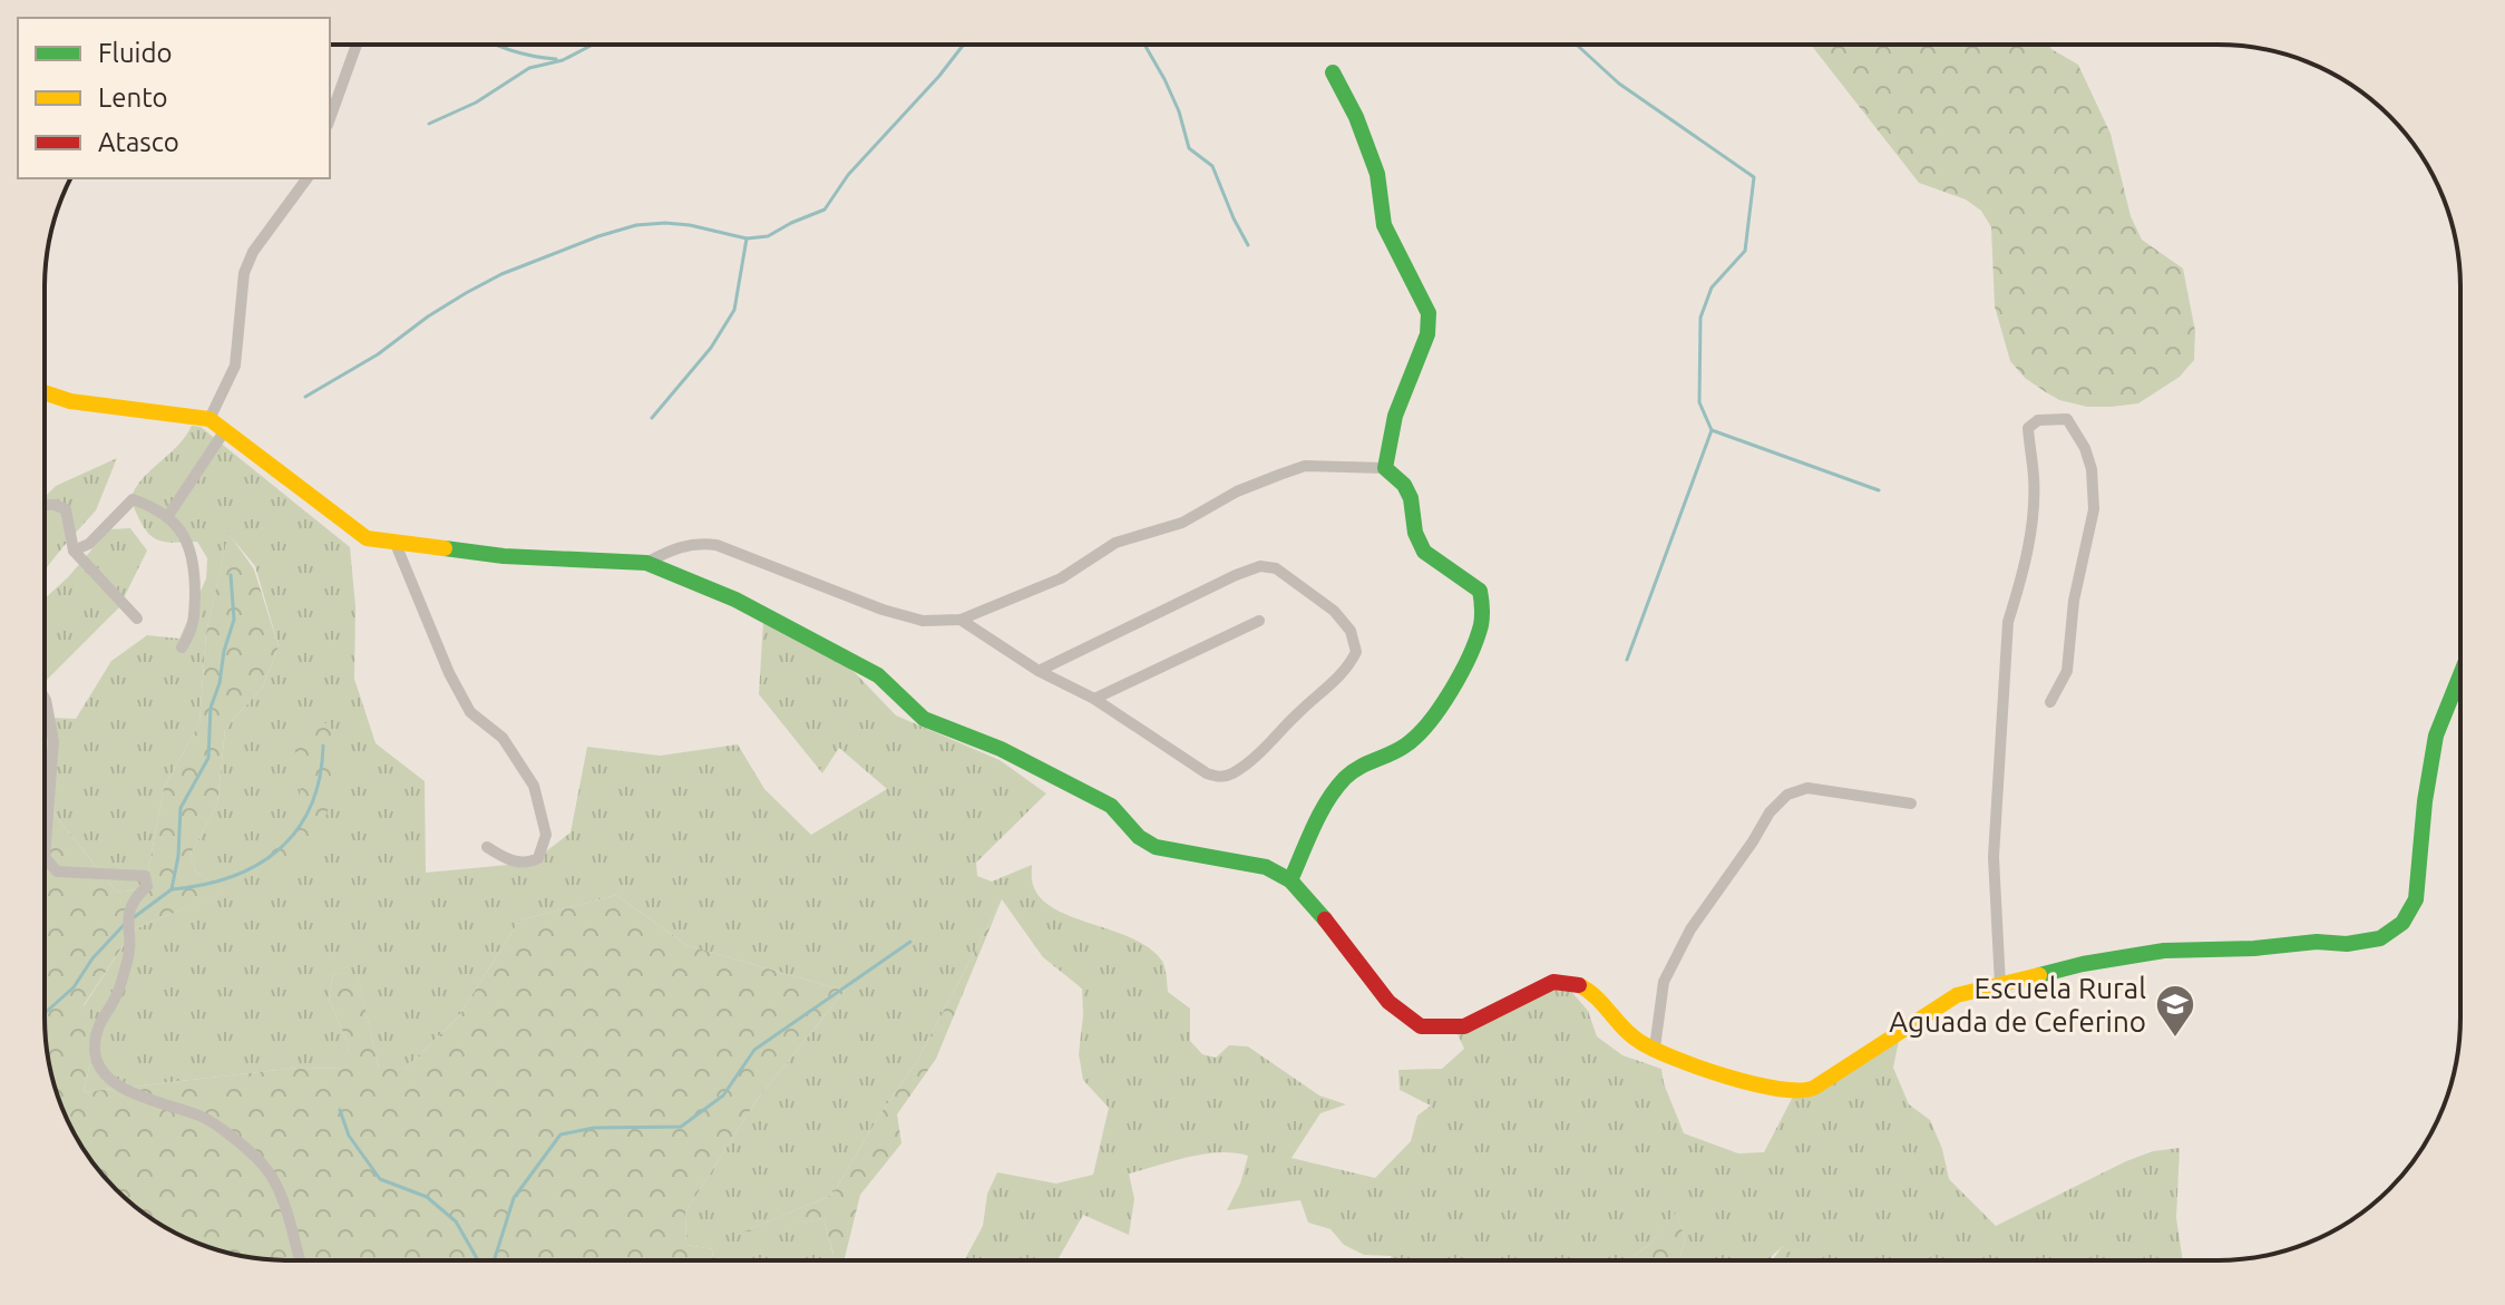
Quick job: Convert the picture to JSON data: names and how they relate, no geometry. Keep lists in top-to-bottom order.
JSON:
{
  "places": {
    "school or university": ["Escuela Rural Aguada de Ceferino"]
  },
  "legend": ["Fluido", "Lento", "Atasco"]
}
